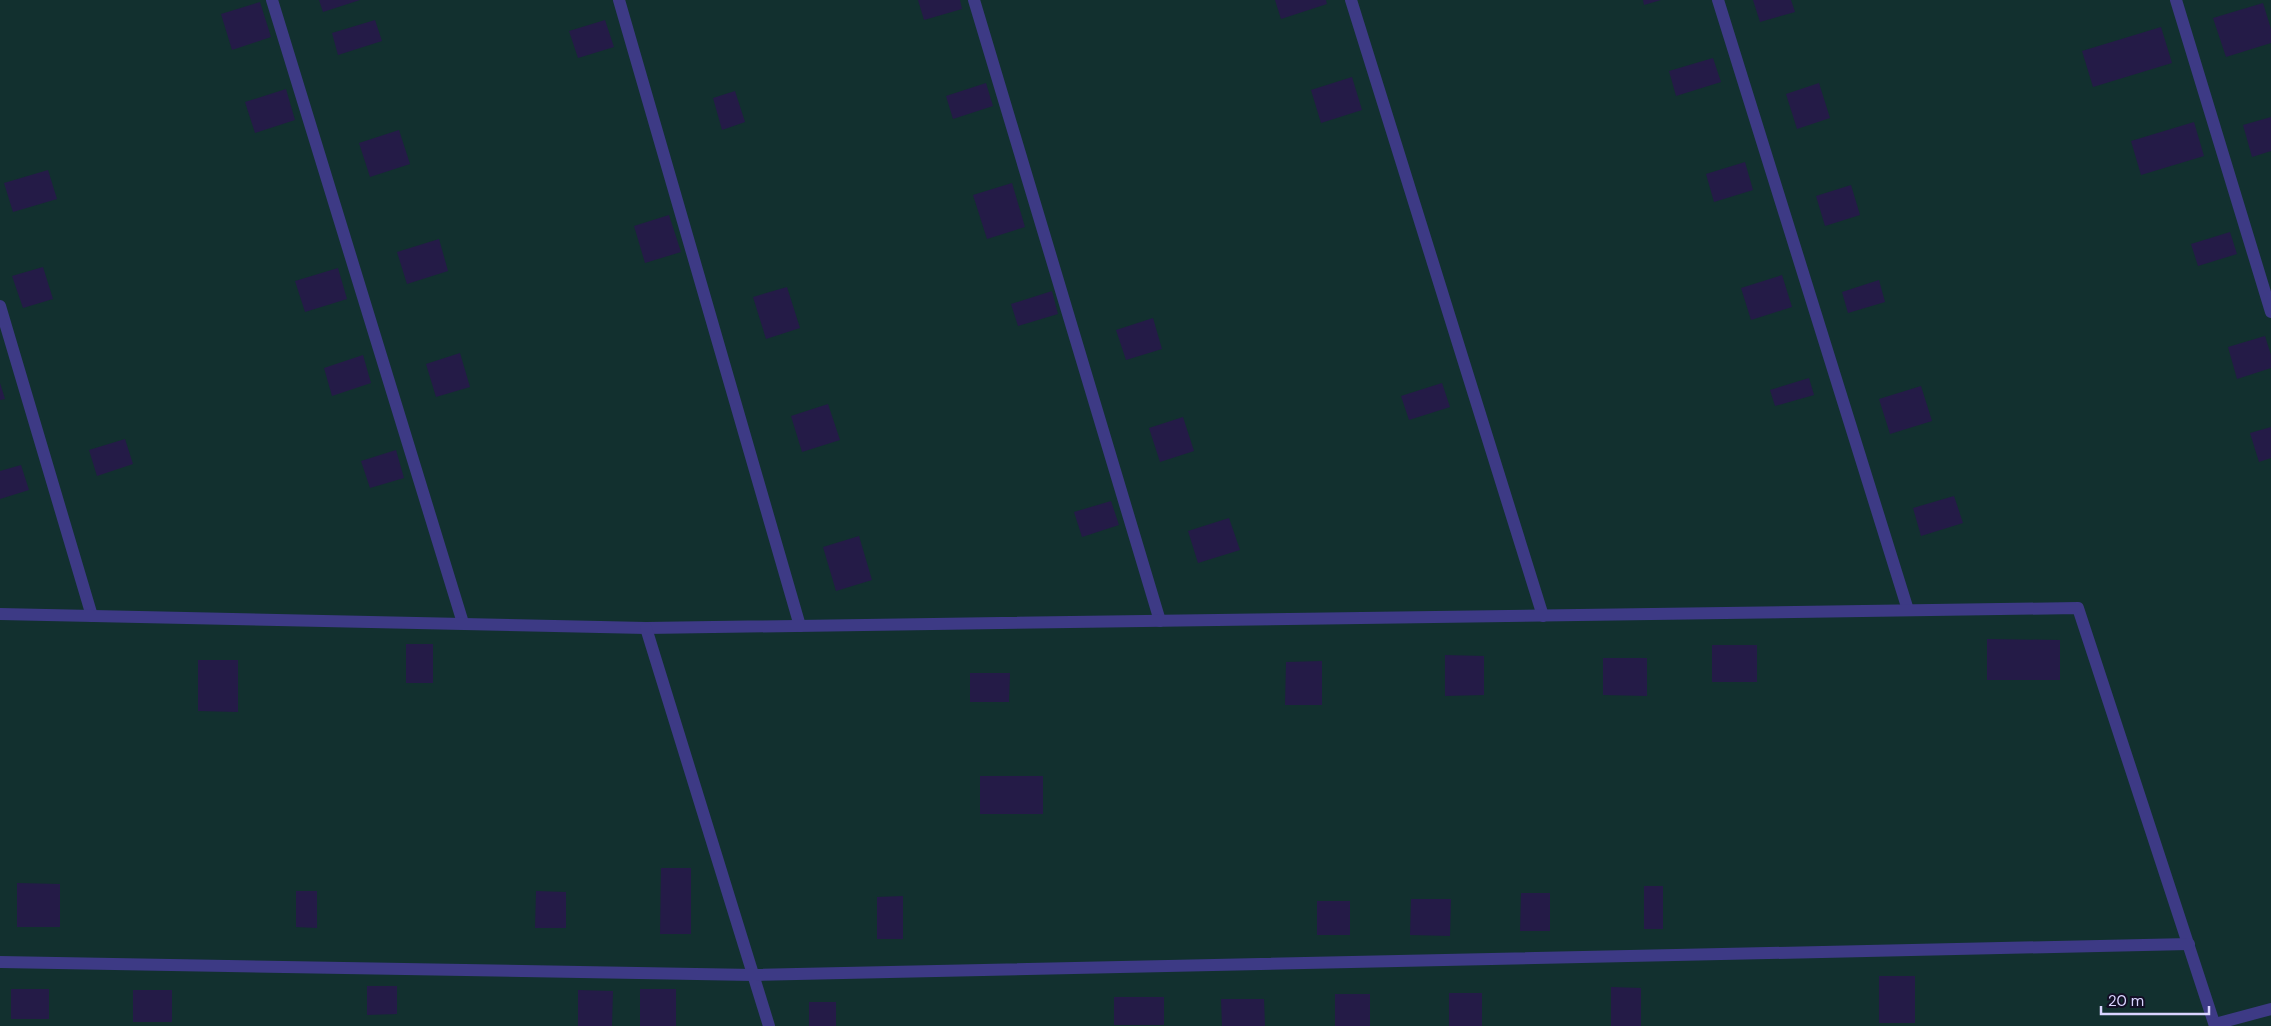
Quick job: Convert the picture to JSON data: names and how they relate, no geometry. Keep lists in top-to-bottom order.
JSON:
{
  "scale_bar": "20 m"
}
